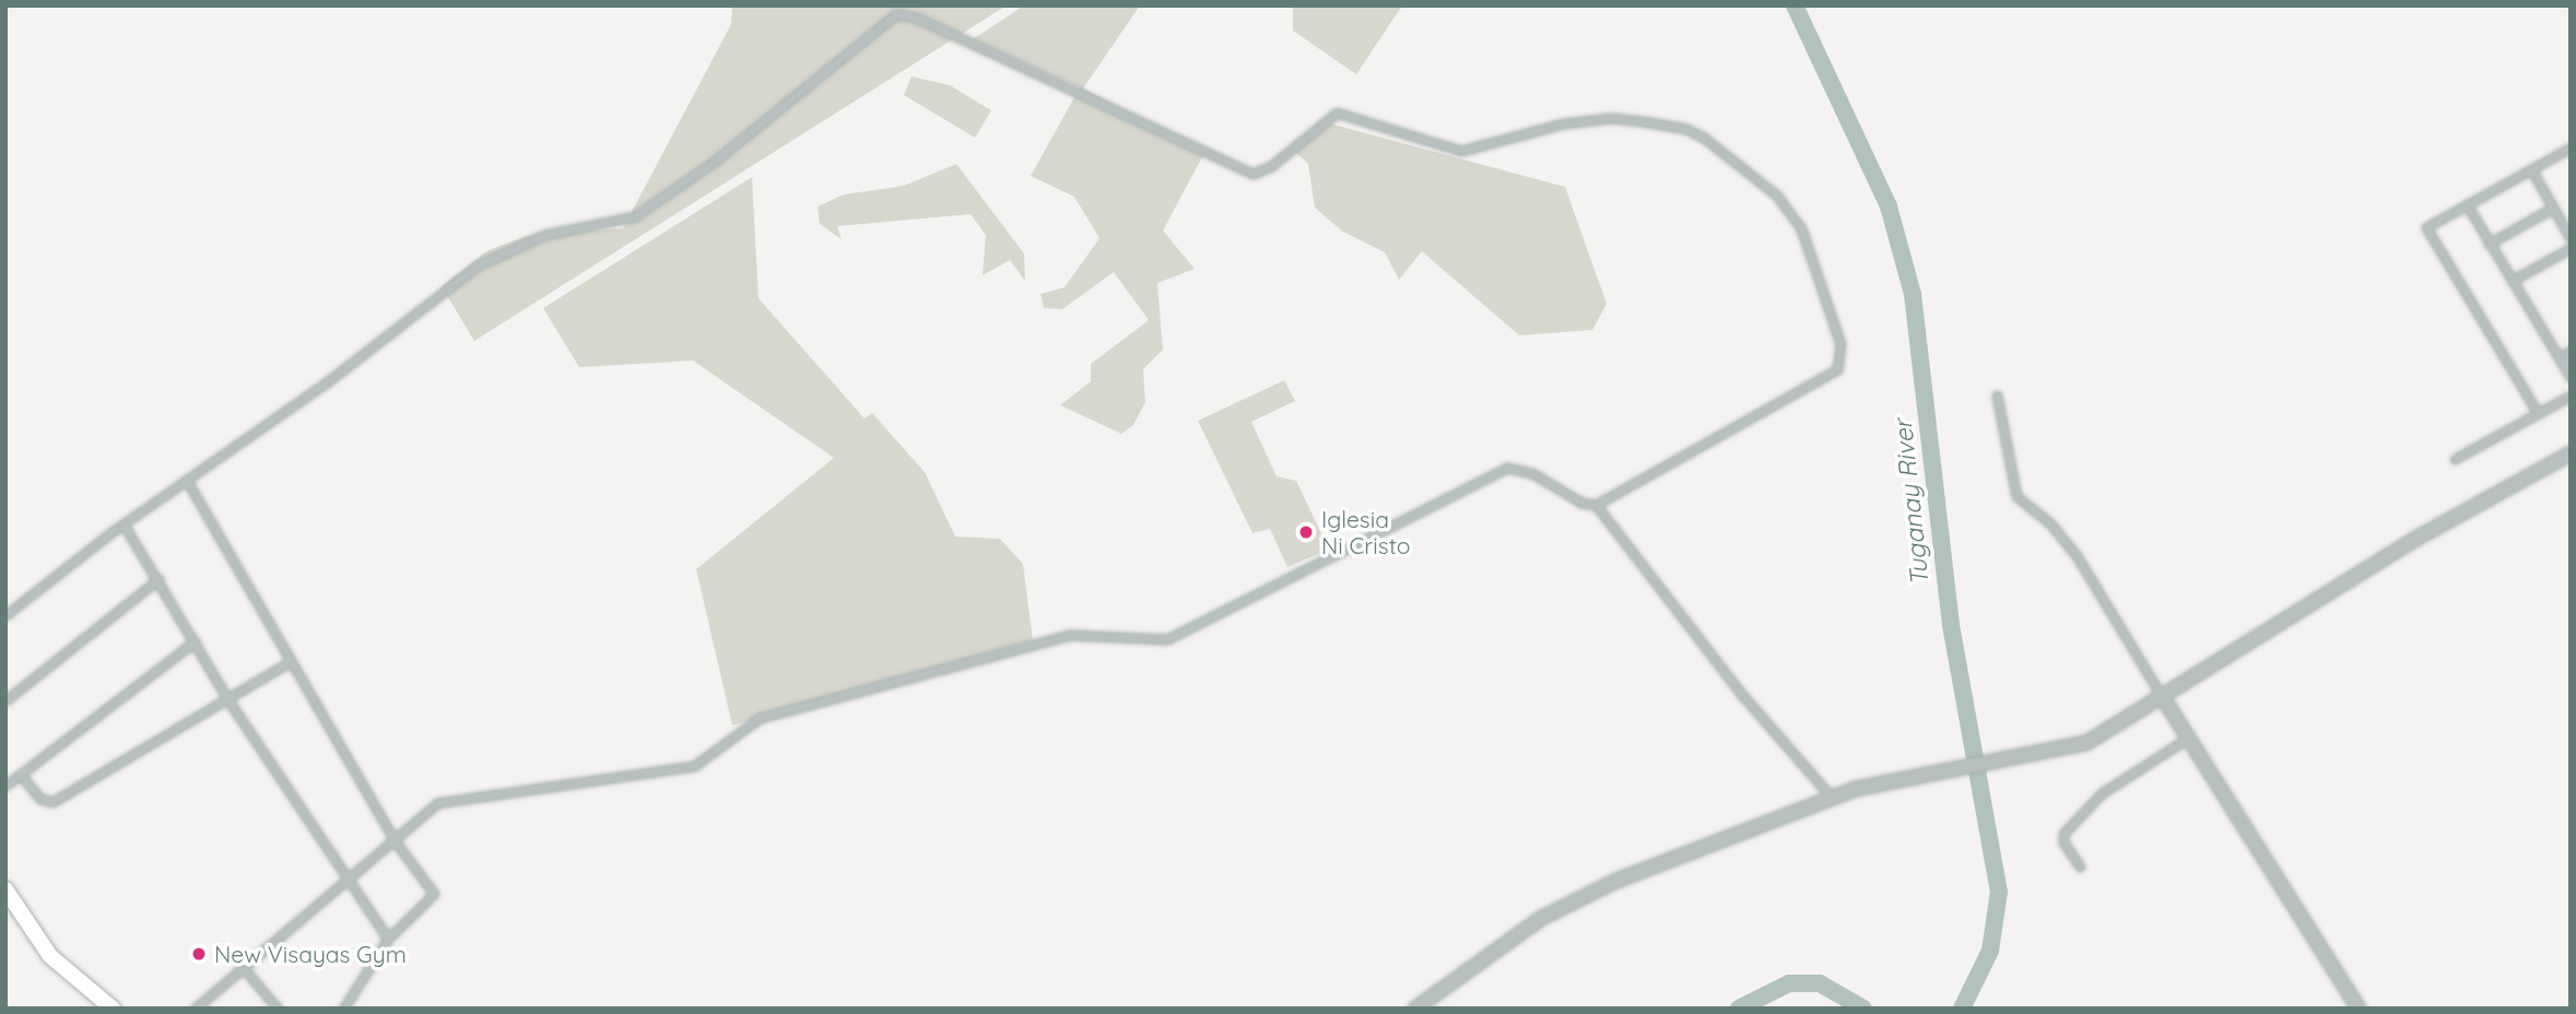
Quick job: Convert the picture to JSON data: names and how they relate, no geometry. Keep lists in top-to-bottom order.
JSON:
{
  "water": ["Tuganay River"],
  "places": ["Iglesia Ni Cristo", "New Visayas Gym"]
}
